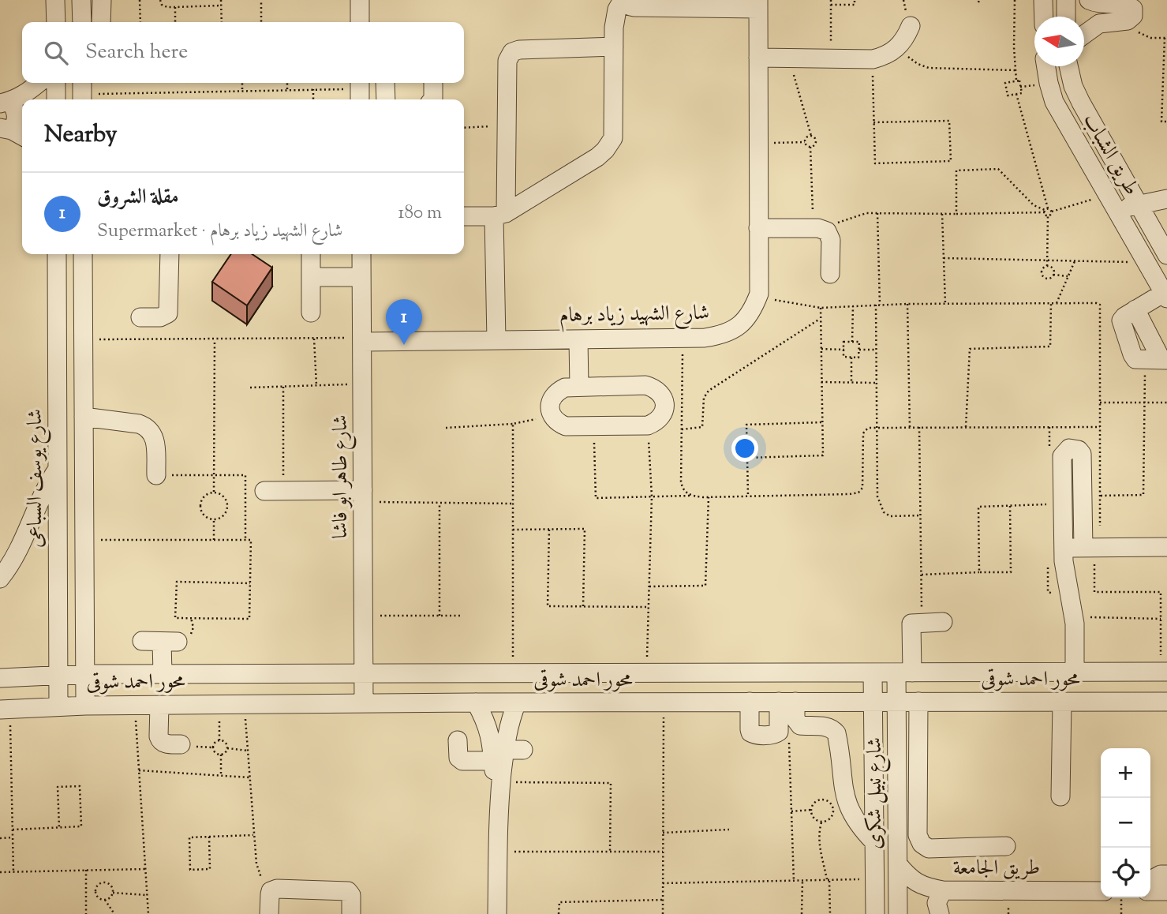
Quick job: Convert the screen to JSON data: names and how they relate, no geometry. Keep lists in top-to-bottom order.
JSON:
{
  "streets": {
    "street": [
      "طريق الشباب",
      "شارع الشهيد زياد برهام",
      "شارع طاهر ابو فاشا",
      "شارع يوسف السباعى",
      "محور احمد شوقى",
      "شارع نبيل شكرى",
      "طريق الجامعة"
    ]
  },
  "crossings": [
    ["شارع الشهيد زياد برهام", "شارع طاهر ابو فاشا"],
    ["شارع طاهر ابو فاشا", "محور احمد شوقى"],
    ["شارع يوسف السباعى", "محور احمد شوقى"],
    ["محور احمد شوقى", "شارع نبيل شكرى"],
    ["شارع نبيل شكرى", "طريق الجامعة"]
  ],
  "north": "left",
  "page": {
    "search": "Search here",
    "heading": "Nearby",
    "list": [
      {
        "mark": "1",
        "name": "مقلة الشروق",
        "note": "Supermarket · شارع الشهيد زياد برهام",
        "value": "180 m"
      }
    ],
    "pins": "1",
    "map_buttons": ["+", "−"]
  }
}
